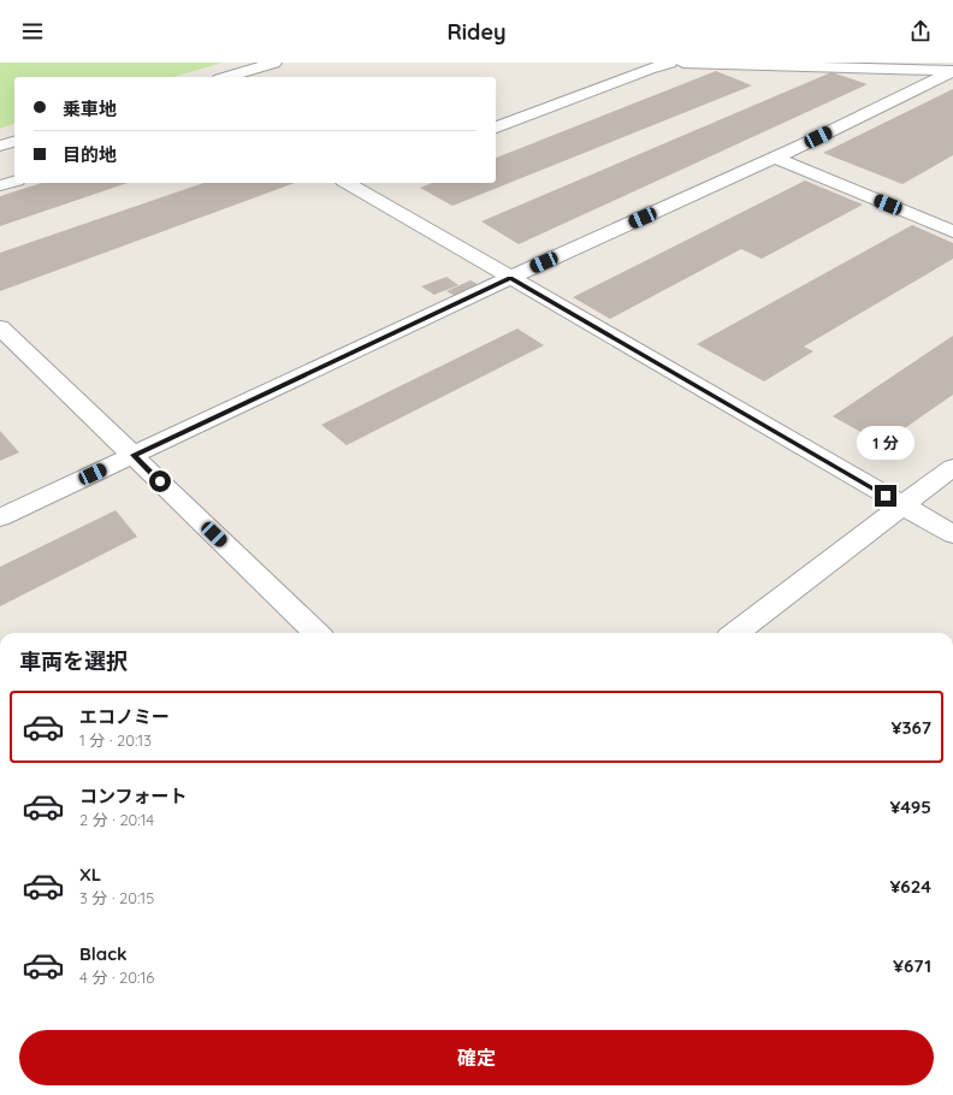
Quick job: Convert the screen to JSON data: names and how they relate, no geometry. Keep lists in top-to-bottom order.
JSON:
{
  "page": {
    "header": "Ridey",
    "banner": ["乗車地", "目的地"],
    "bubble": "1 分",
    "heading": "車両を選択",
    "list": [
      {
        "name": "エコノミー",
        "note": "1 分 · 20:13",
        "value": "¥367"
      },
      {
        "name": "コンフォート",
        "note": "2 分 · 20:14",
        "value": "¥495"
      },
      {
        "name": "XL",
        "note": "3 分 · 20:15",
        "value": "¥624"
      },
      {
        "name": "Black",
        "note": "4 分 · 20:16",
        "value": "¥671"
      }
    ],
    "buttons": "確定"
  }
}
